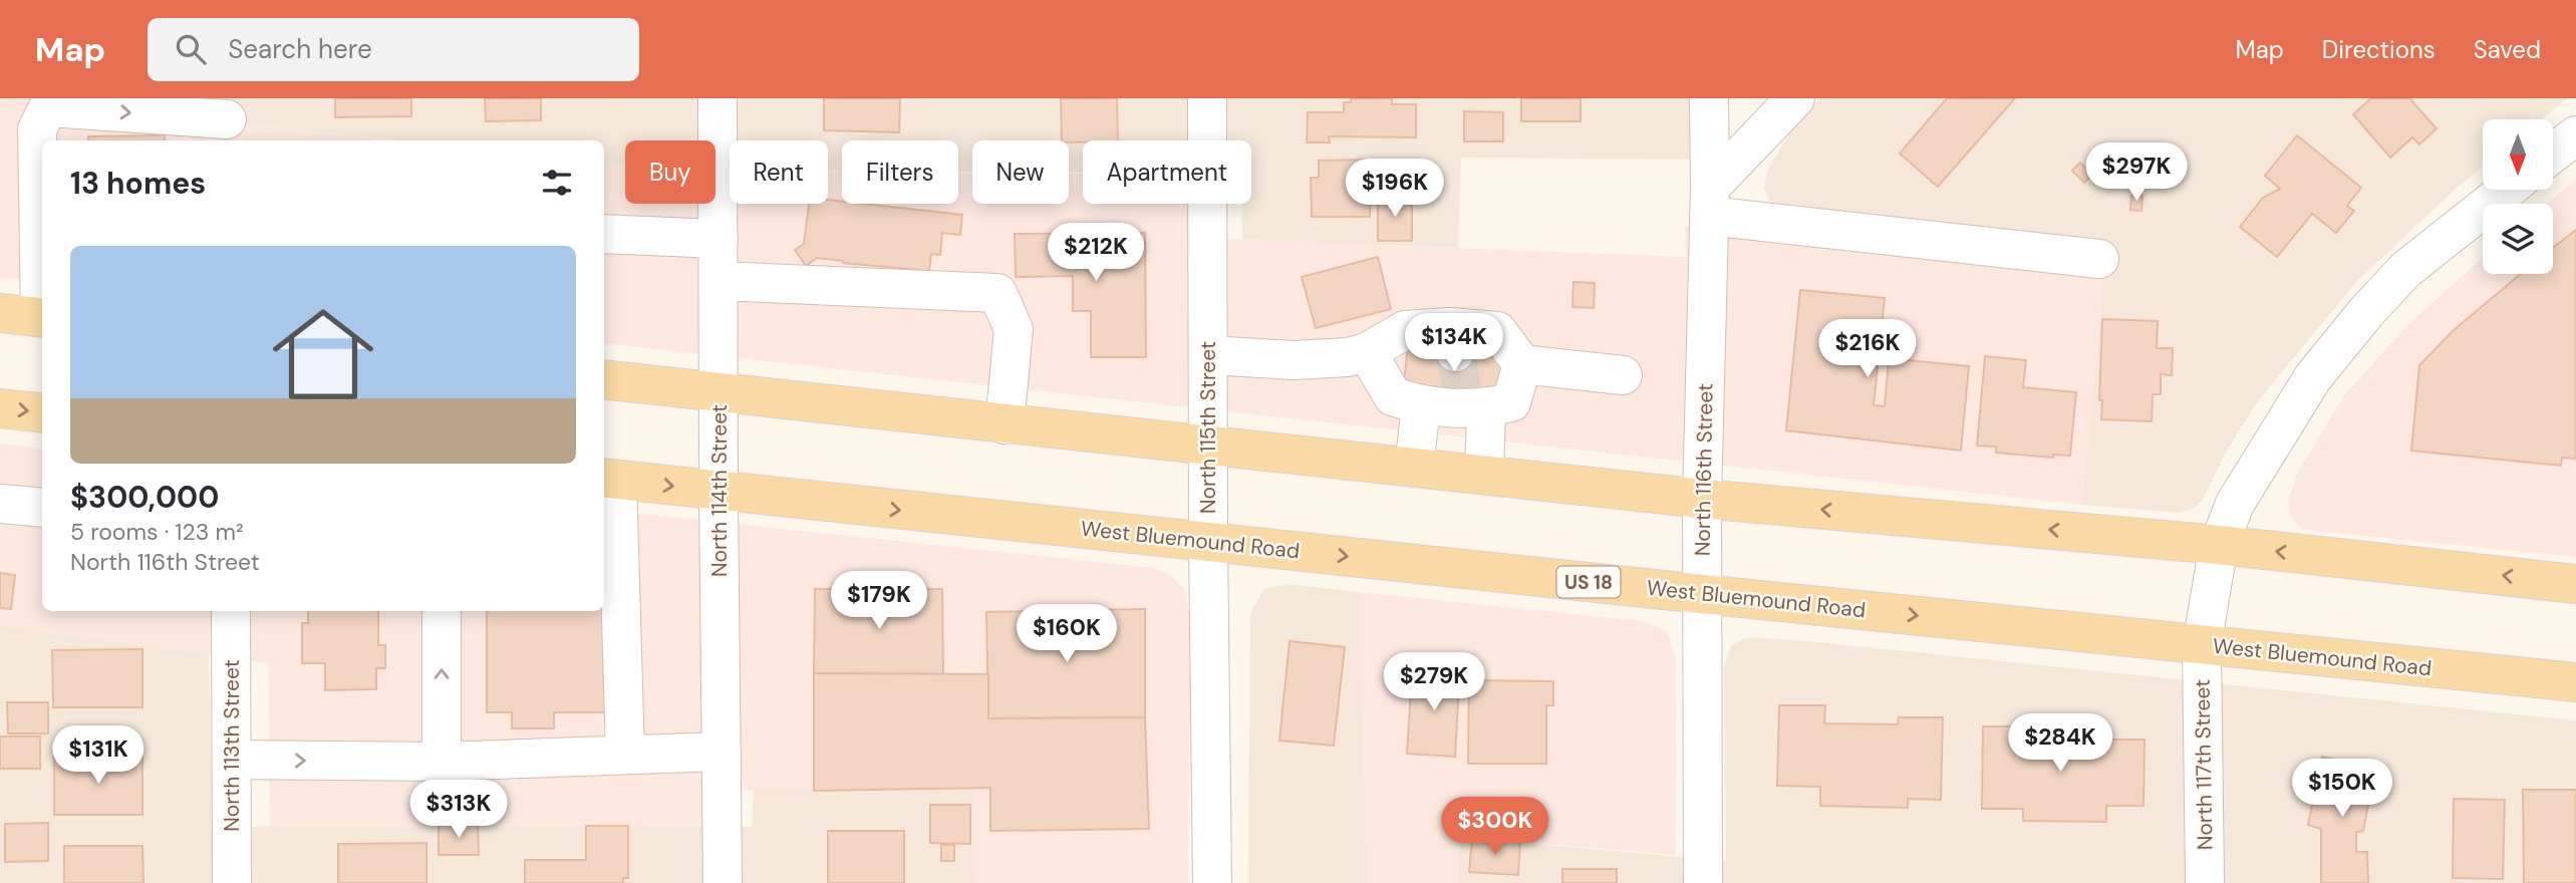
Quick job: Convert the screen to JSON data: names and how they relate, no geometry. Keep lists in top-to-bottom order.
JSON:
{
  "streets": {
    "main road": ["West Bluemound Road", "US 18"],
    "street": [
      "North 115th Street",
      "North 116th Street",
      "North 114th Street",
      "North 113th Street",
      "North 117th Street"
    ]
  },
  "crossings": [
    ["North 115th Street", "West Bluemound Road"],
    ["North 116th Street", "West Bluemound Road"],
    ["North 114th Street", "West Bluemound Road"],
    ["West Bluemound Road", "North 117th Street"]
  ],
  "north": "bottom",
  "page": {
    "header": "Map",
    "search": "Search here",
    "nav": ["Map", "Directions", "Saved"],
    "chip": [
      "Buy",
      "Rent",
      "Filters",
      "New",
      "Apartment"
    ],
    "heading": "13 homes",
    "price": [
      "$297K",
      "$196K",
      "$212K",
      "$134K",
      "$216K",
      "$179K",
      "$160K",
      "$279K",
      "$284K",
      "$131K",
      "$150K",
      "$313K",
      "$300K"
    ],
    "list": [
      {
        "name": "$300,000",
        "note": "5 rooms · 123 m² · North 116th Street"
      }
    ]
  }
}
